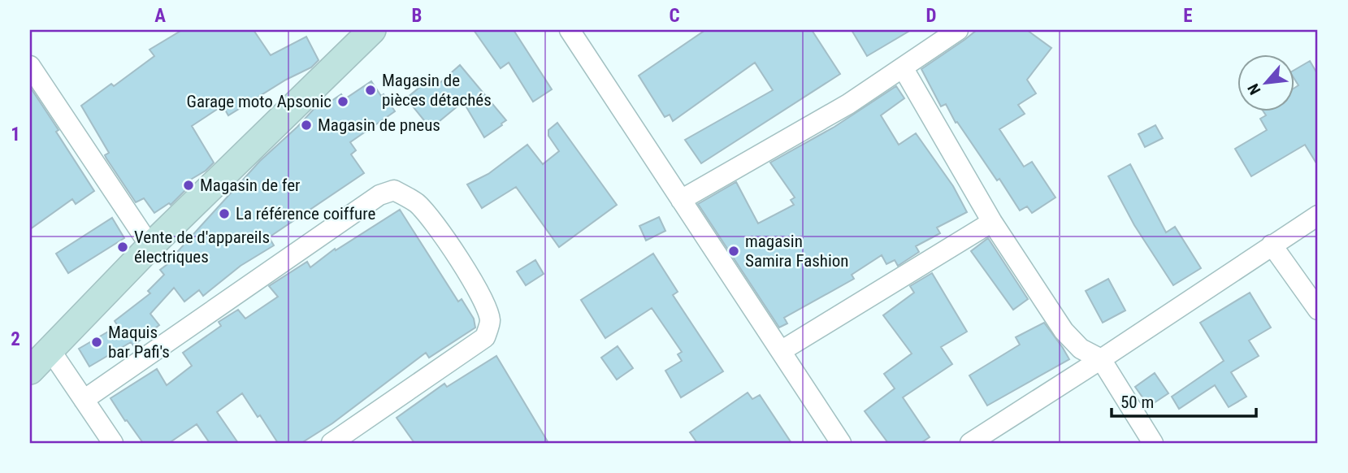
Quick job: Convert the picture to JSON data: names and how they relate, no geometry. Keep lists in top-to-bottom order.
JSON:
{
  "places": [
    "Magasin de pièces détachés",
    "Garage moto Apsonic",
    "Magasin de pneus",
    "Magasin de fer",
    "La référence coiffure",
    "Vente de d'appareils électriques",
    "magasin Samira Fashion",
    "Maquis bar Pafi's"
  ],
  "scale_bar": "50 m",
  "north": "bottom left",
  "grid": {
    "columns": [
      "A",
      "B",
      "C",
      "D",
      "E"
    ],
    "rows": ["1", "2"]
  }
}
